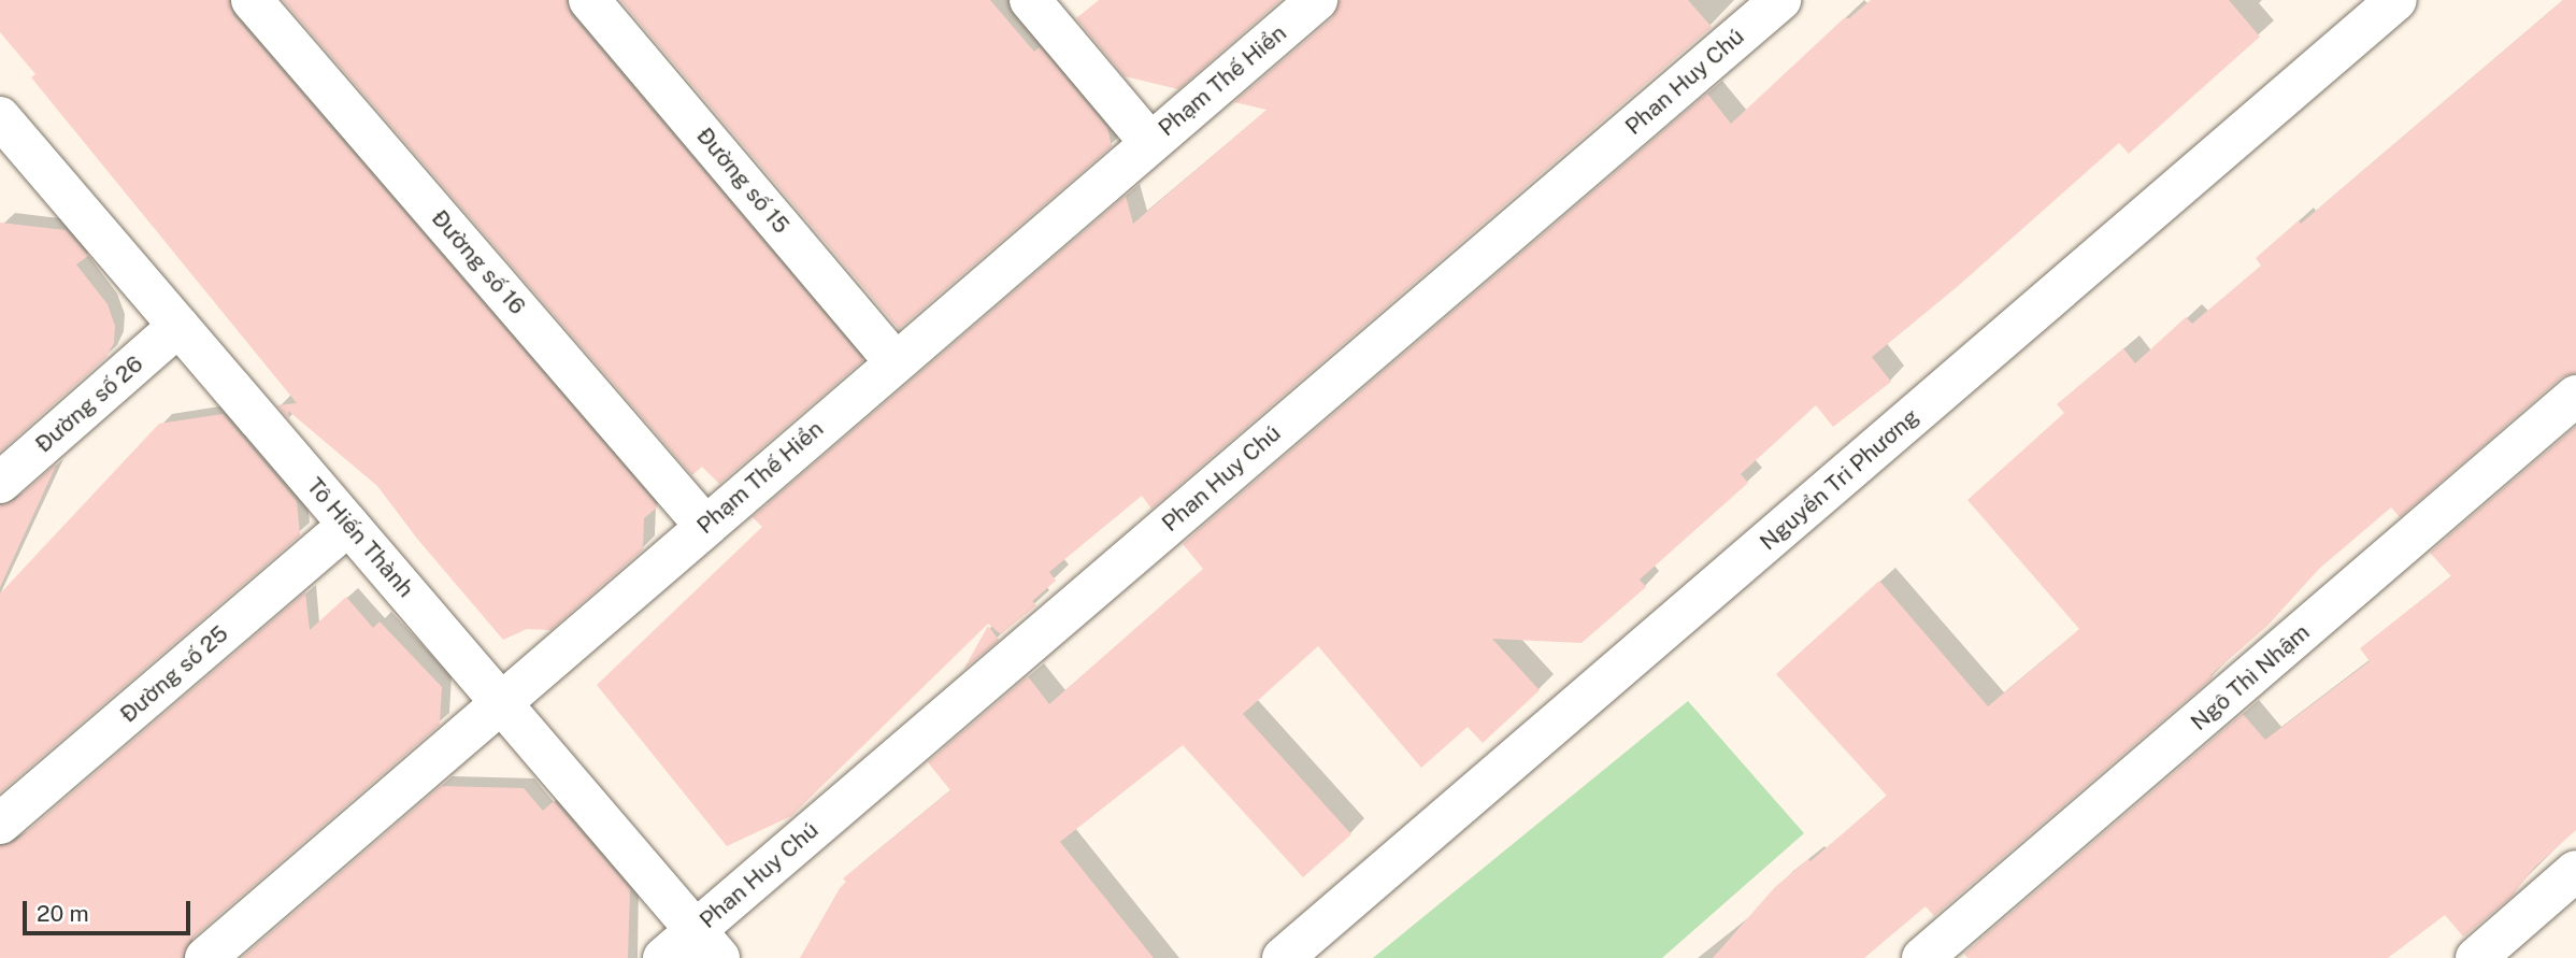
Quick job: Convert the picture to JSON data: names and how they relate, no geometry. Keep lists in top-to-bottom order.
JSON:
{
  "streets": {
    "street": [
      "Phạm Thế Hiển",
      "Phan Huy Chú",
      "Đường số 15",
      "Đường số 16",
      "Đường số 26",
      "Nguyển Tri Phương",
      "Tô Hiến Thành",
      "Đường số 25",
      "Ngô Thì Nhậm"
    ]
  },
  "crossings": [
    ["Phạm Thế Hiển", "Đường số 15"],
    ["Phạm Thế Hiển", "Đường số 16"],
    ["Phạm Thế Hiển", "Tô Hiến Thành"],
    ["Phan Huy Chú", "Tô Hiến Thành"],
    ["Đường số 26", "Tô Hiến Thành"],
    ["Tô Hiến Thành", "Đường số 25"]
  ],
  "scale_bar": "20 m"
}
